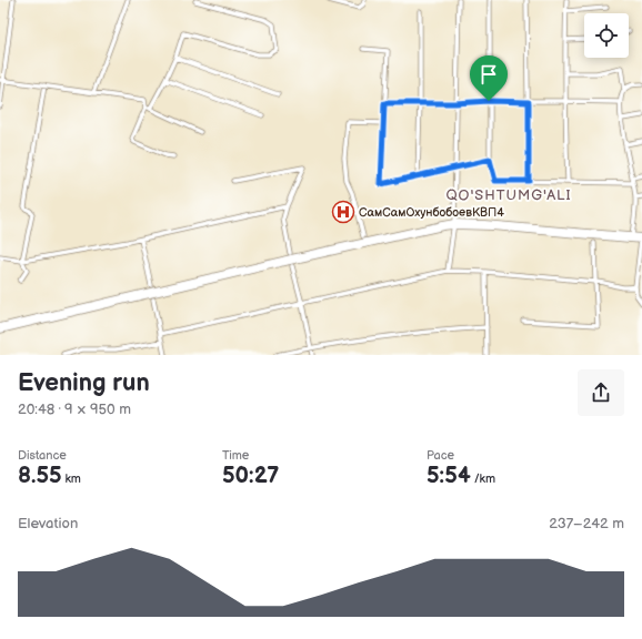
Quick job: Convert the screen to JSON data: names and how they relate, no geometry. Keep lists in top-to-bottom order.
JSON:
{
  "districts": ["QO'SHTUMG'ALI"],
  "places": {
    "hospital": ["СамСамОхунбобоевКВП4"]
  },
  "page": {
    "heading": ["Evening run", "20:48 · 9 × 950 m"],
    "stats": [
      ["Distance", "8.55 km"],
      ["Time", "50:27"],
      ["Pace", "5:54 /km"]
    ],
    "chart": ["Elevation", "237–242 m"]
  }
}
